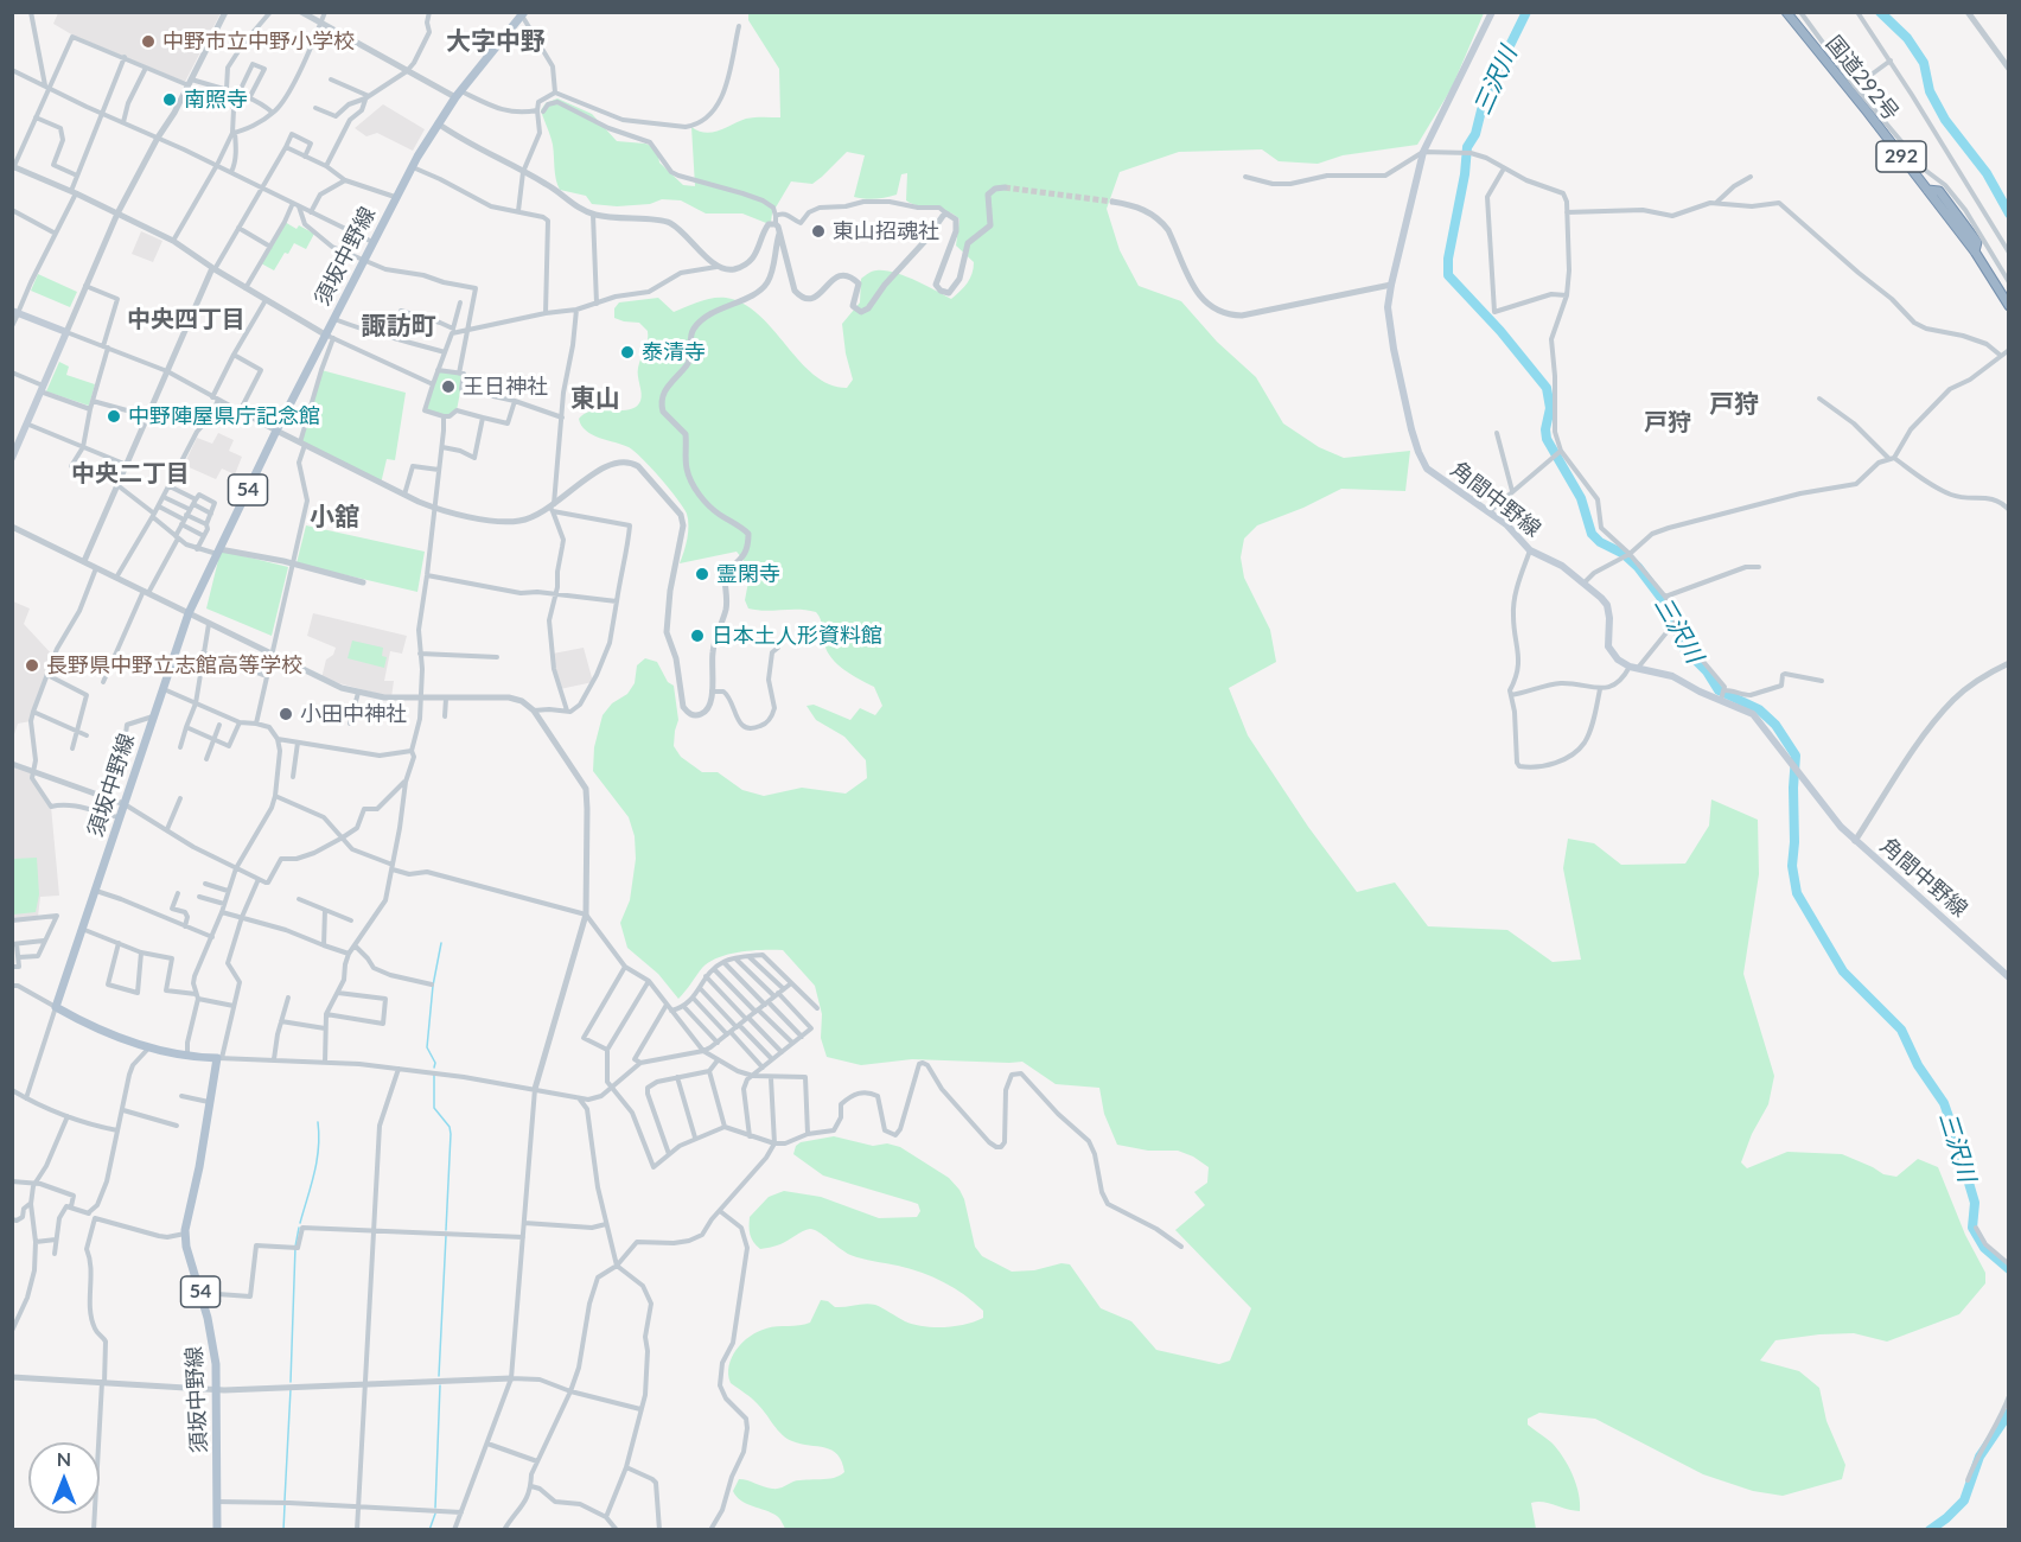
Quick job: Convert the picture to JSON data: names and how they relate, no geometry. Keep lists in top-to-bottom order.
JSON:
{
  "streets": {
    "highway": ["国道292号", "292"],
    "main road": ["須坂中野線", "54", "角間中野線"]
  },
  "districts": [
    "大字中野",
    "中央四丁目",
    "諏訪町",
    "東山",
    "戸狩",
    "戸狩",
    "中央二丁目",
    "小舘"
  ],
  "water": ["三沢川"],
  "places": [
    "中野市立中野小学校",
    "南照寺",
    "東山招魂社",
    "泰清寺",
    "王日神社",
    "中野陣屋県庁記念館",
    "霊閑寺",
    "日本土人形資料館",
    "長野県中野立志館高等学校",
    "小田中神社"
  ],
  "north": "top"
}
